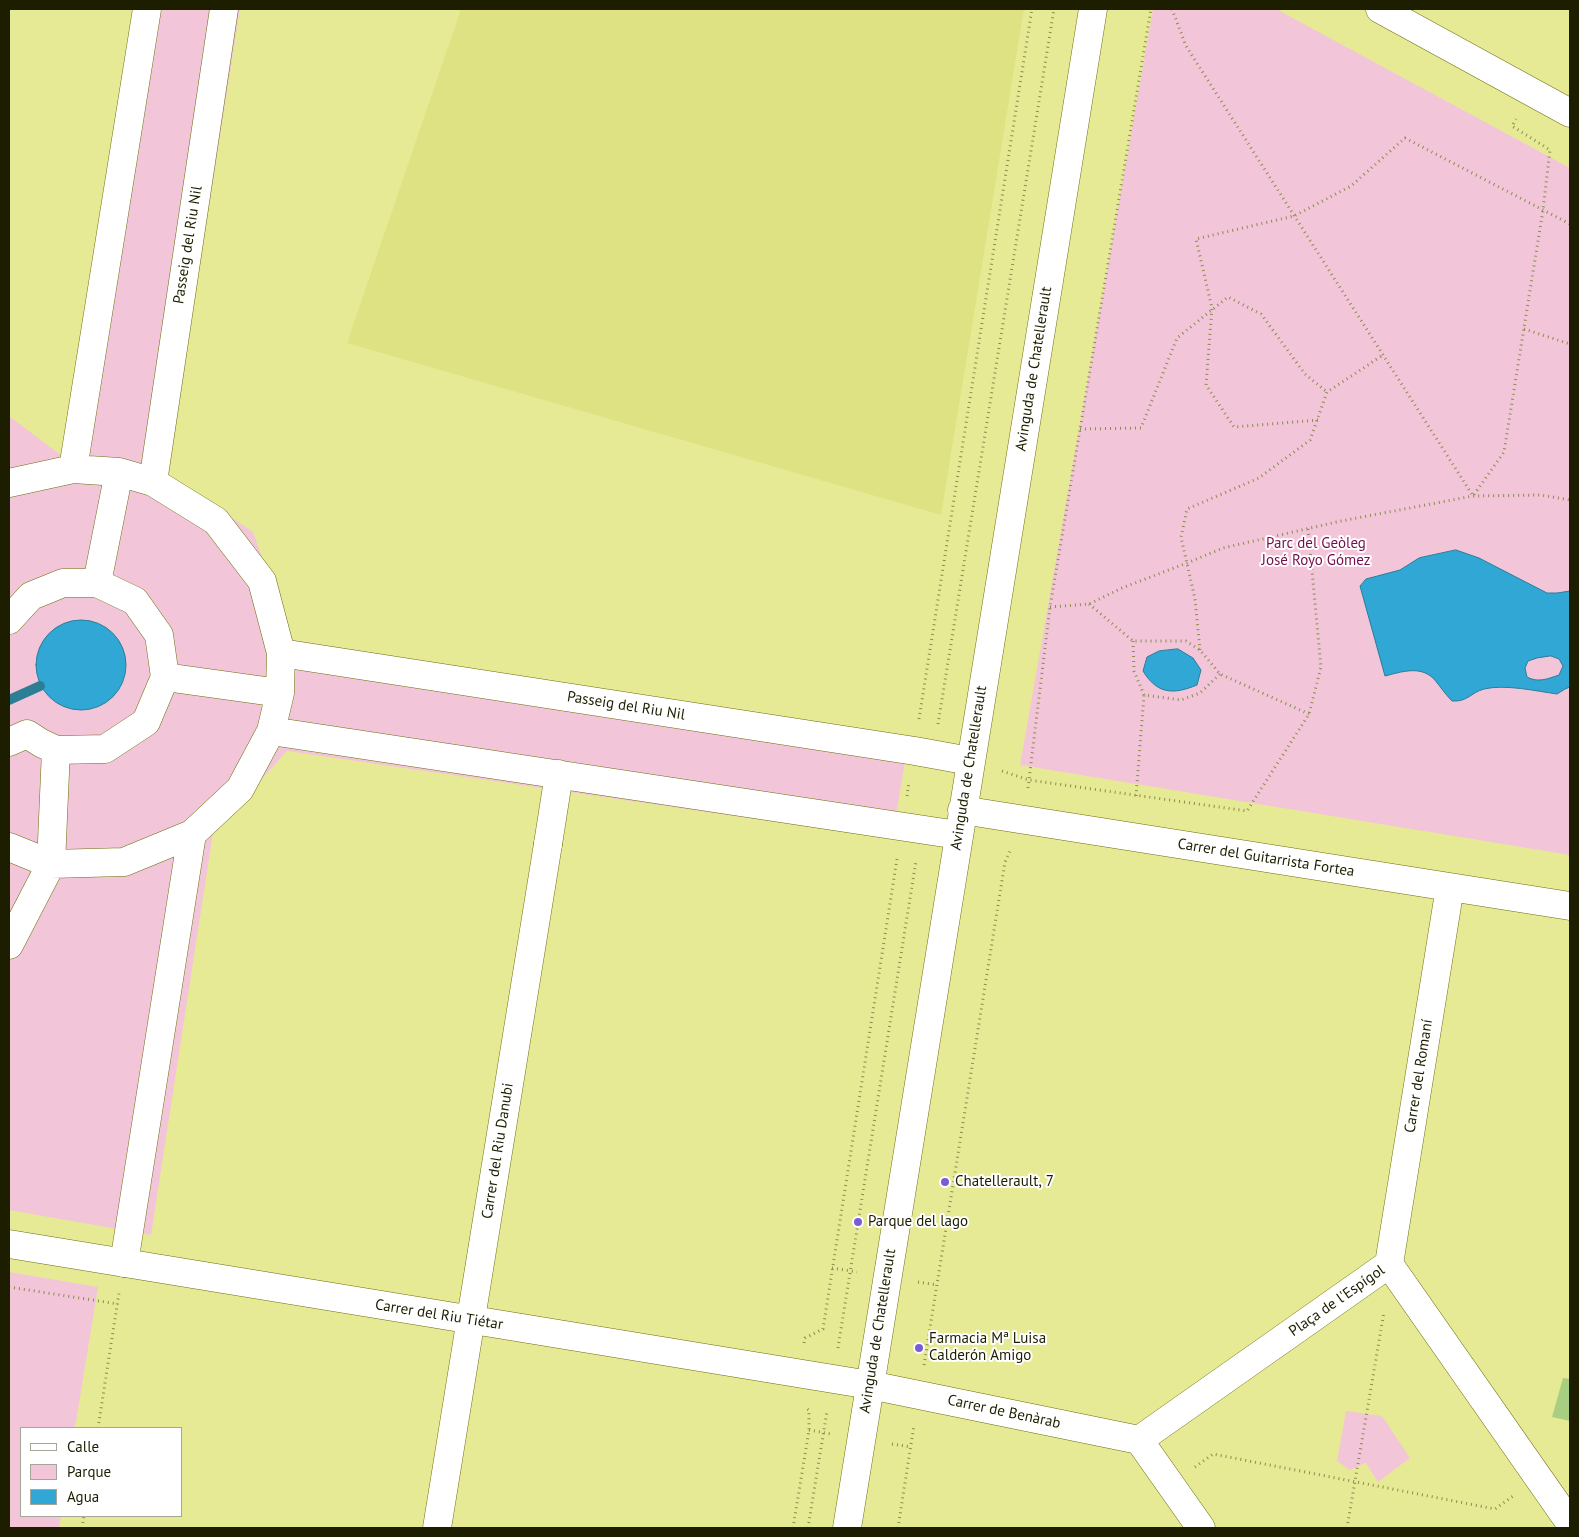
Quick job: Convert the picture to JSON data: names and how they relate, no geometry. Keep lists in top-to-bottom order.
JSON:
{
  "streets": {
    "street": [
      "Passeig del Riu Nil",
      "Avinguda de Chatellerault",
      "Carrer del Guitarrista Fortea",
      "Carrer del Romaní",
      "Carrer del Riu Danubi",
      "Plaça de l'Espígol",
      "Carrer del Riu Tiétar",
      "Carrer de Benàrab"
    ]
  },
  "crossings": [
    ["Passeig del Riu Nil", "Avinguda de Chatellerault"],
    ["Avinguda de Chatellerault", "Carrer del Guitarrista Fortea"],
    ["Avinguda de Chatellerault", "Carrer del Riu Tiétar"],
    ["Avinguda de Chatellerault", "Carrer de Benàrab"],
    ["Carrer del Guitarrista Fortea", "Carrer del Romaní"],
    ["Carrer del Romaní", "Plaça de l'Espígol"],
    ["Carrer del Riu Danubi", "Carrer del Riu Tiétar"],
    ["Plaça de l'Espígol", "Carrer de Benàrab"],
    ["Carrer del Riu Tiétar", "Carrer de Benàrab"]
  ],
  "parks": ["Parc del Geòleg José Royo Gómez"],
  "places": ["Chatellerault, 7", "Parque del lago", "Farmacia Mª Luisa Calderón Amigo"],
  "legend": ["Calle", "Parque", "Agua"]
}
